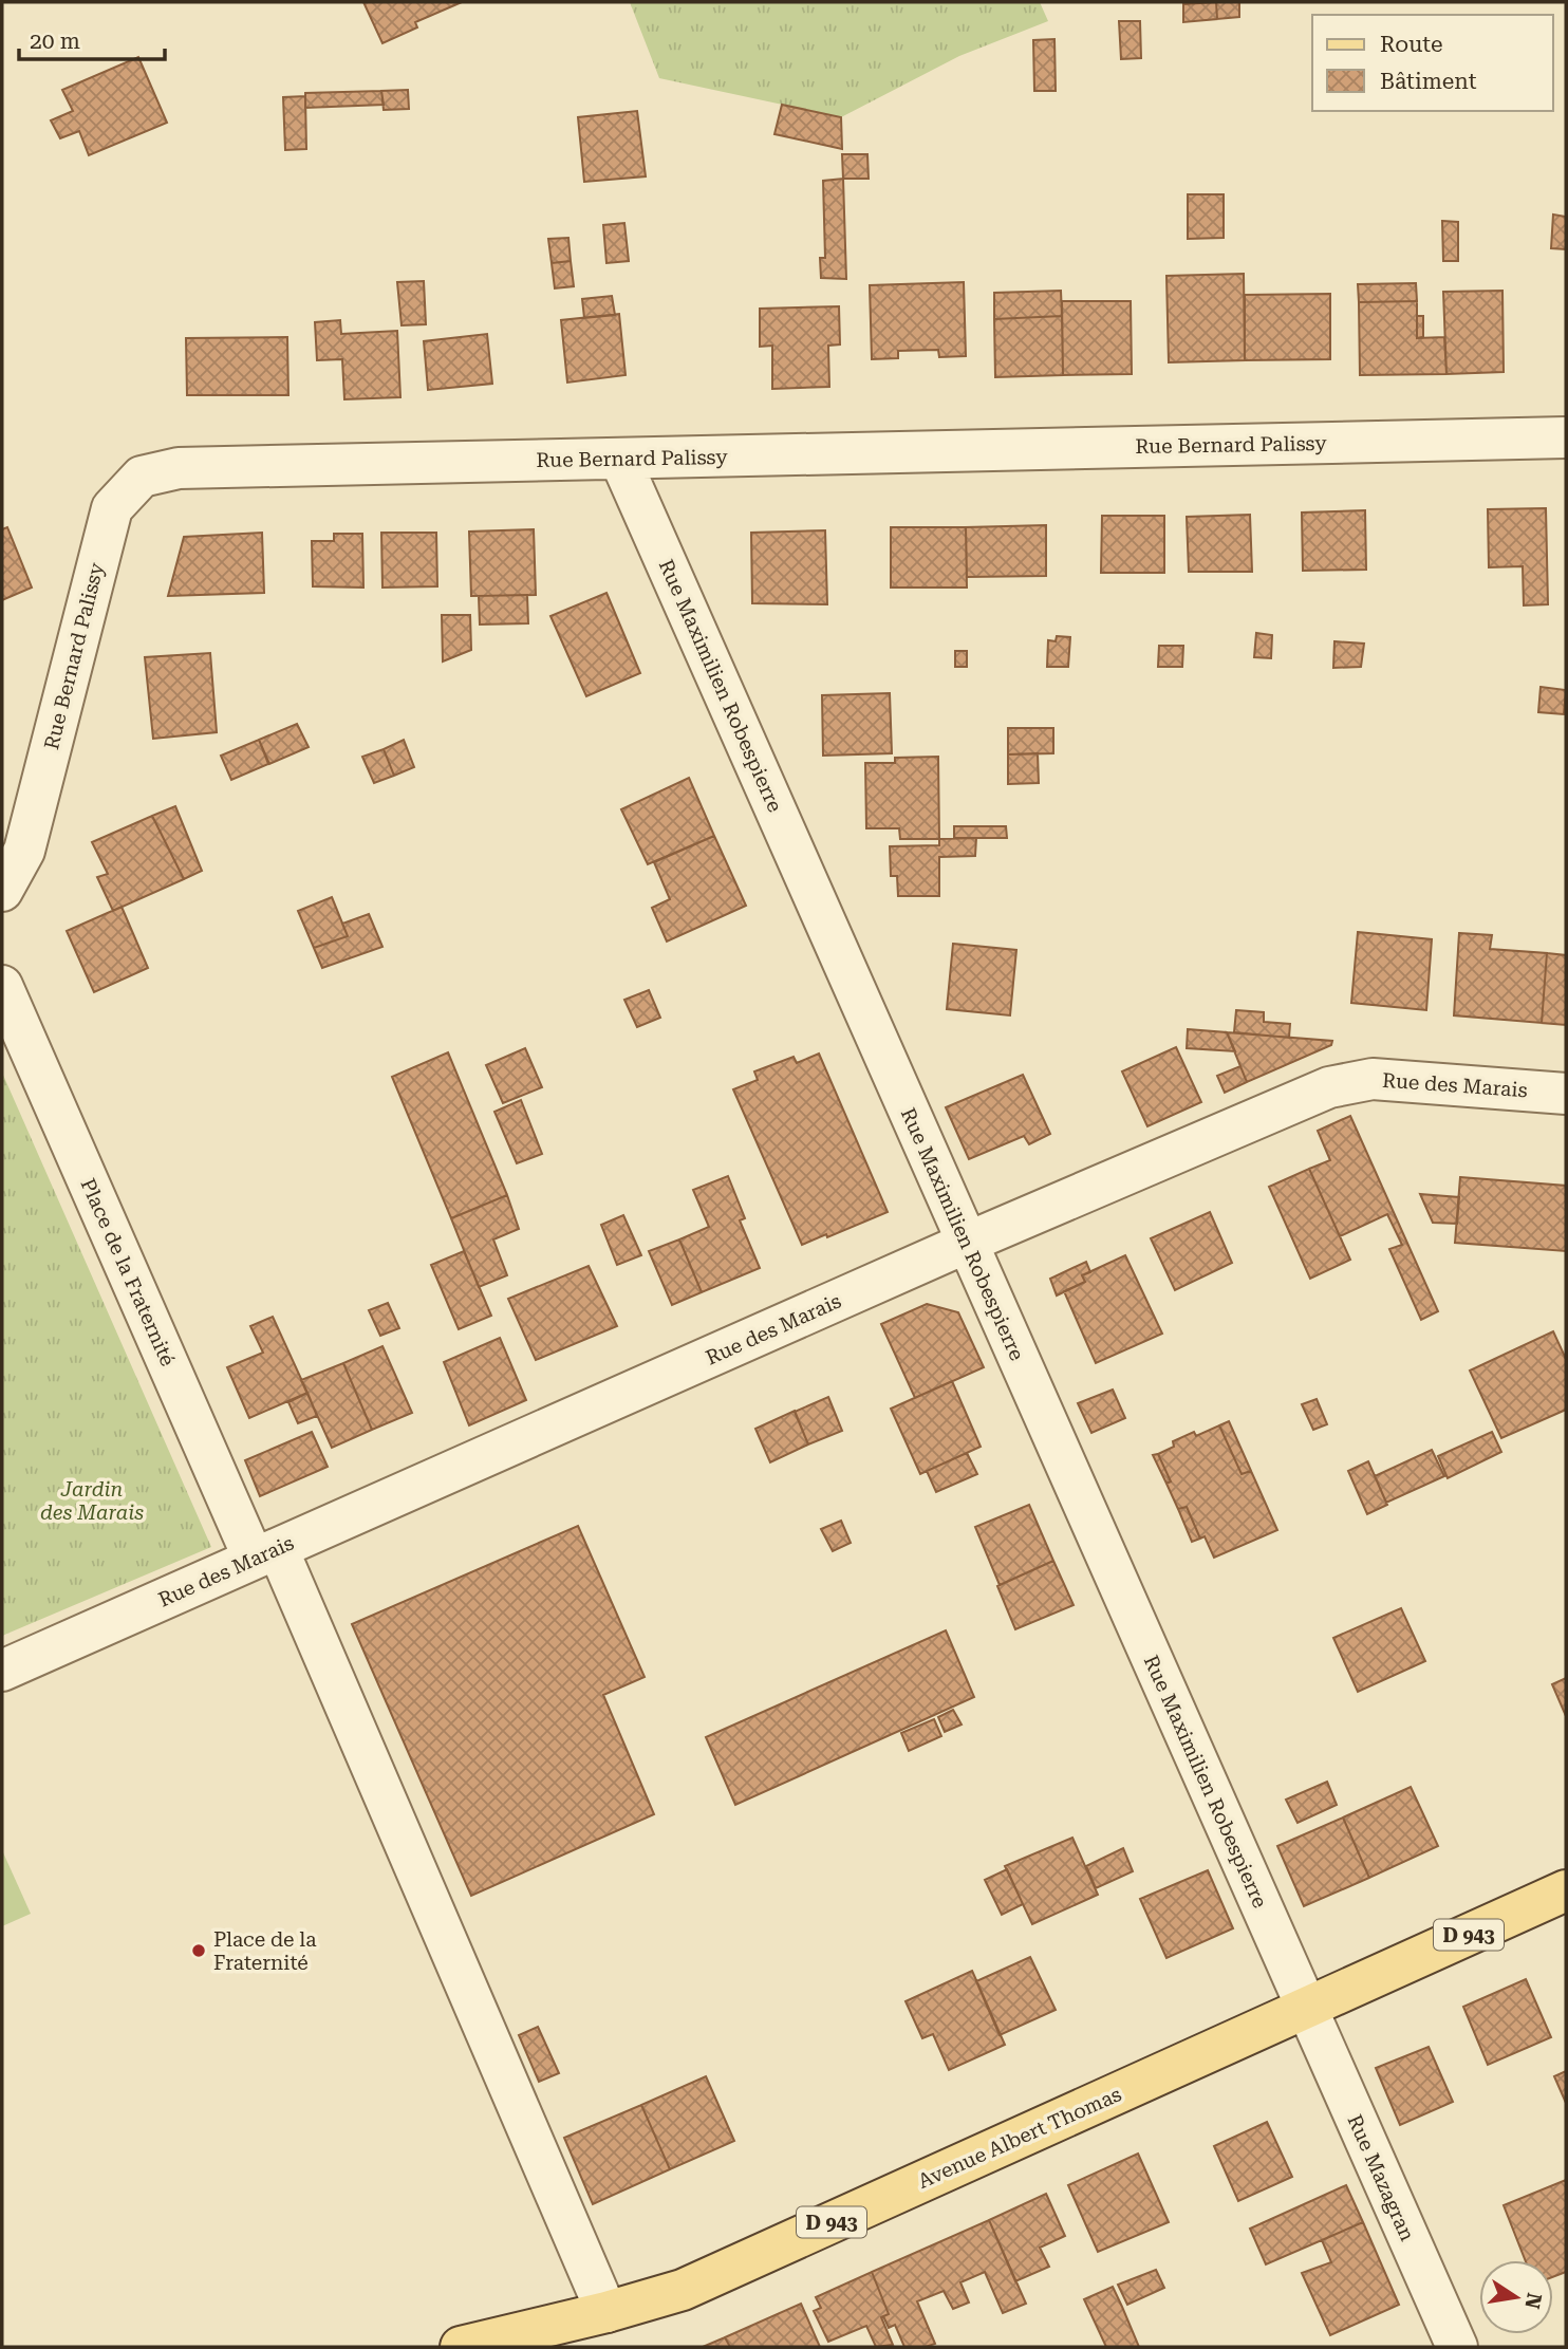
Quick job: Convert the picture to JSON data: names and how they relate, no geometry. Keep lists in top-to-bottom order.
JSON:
{
  "streets": {
    "main road": ["D 943", "Avenue Albert Thomas"],
    "street": [
      "Rue Bernard Palissy",
      "Rue Maximilien Robespierre",
      "Rue des Marais",
      "Place de la Fraternité",
      "Rue Mazagran"
    ]
  },
  "crossings": [
    ["Rue Bernard Palissy", "Rue Maximilien Robespierre"],
    ["Rue Maximilien Robespierre", "Rue des Marais"],
    ["Rue Maximilien Robespierre", "Avenue Albert Thomas"],
    ["Rue Maximilien Robespierre", "Rue Mazagran"],
    ["Rue des Marais", "Place de la Fraternité"],
    ["Place de la Fraternité", "Avenue Albert Thomas"],
    ["Avenue Albert Thomas", "Rue Mazagran"]
  ],
  "parks": ["Jardin des Marais"],
  "places": ["Place de la Fraternité"],
  "legend": ["Route", "Bâtiment"],
  "scale_bar": "20 m",
  "north": "right"
}
